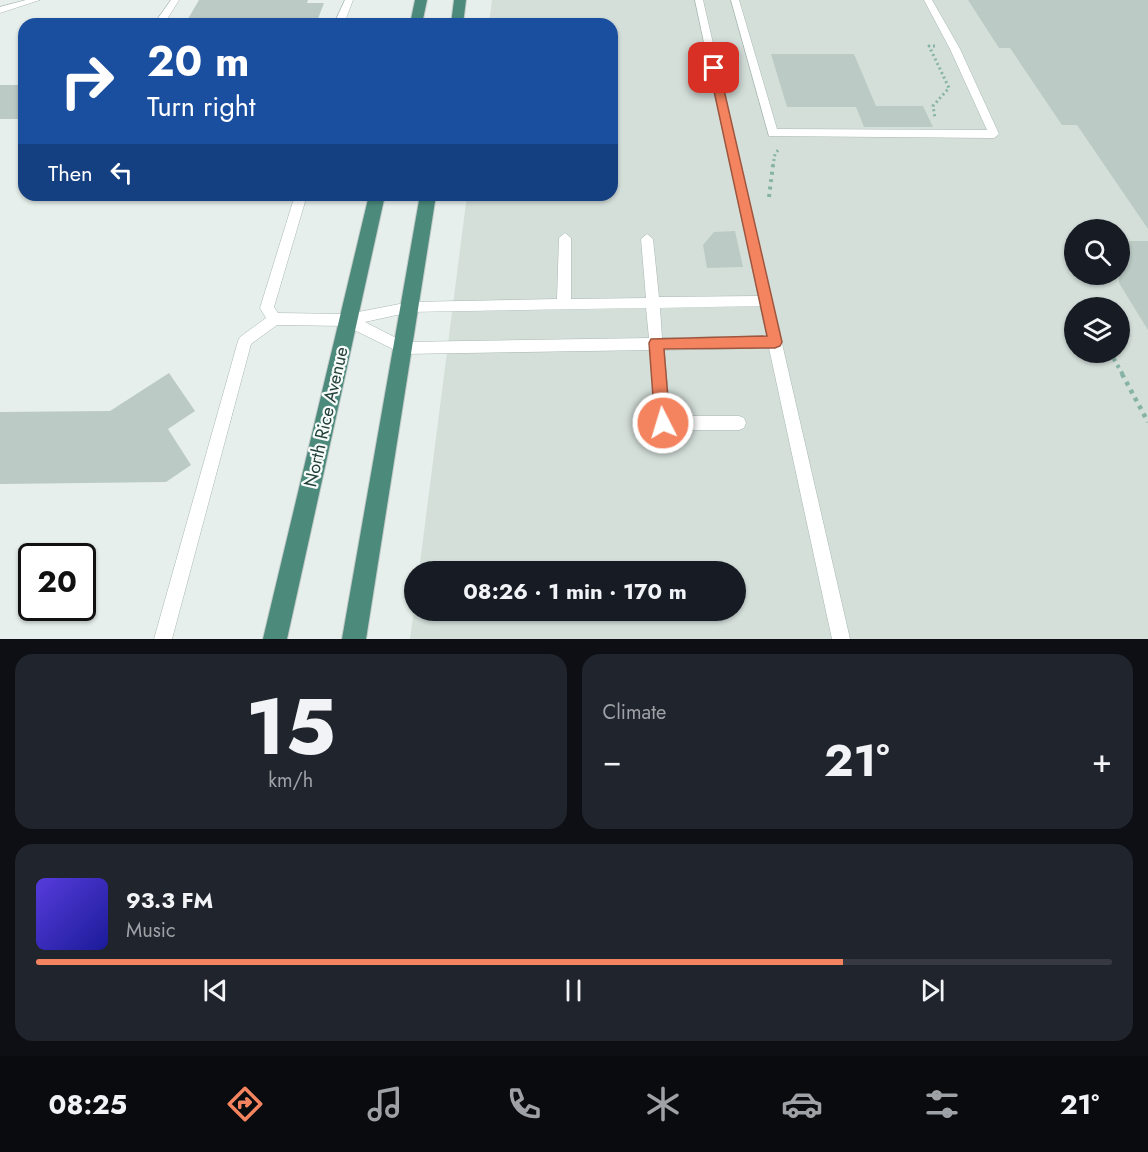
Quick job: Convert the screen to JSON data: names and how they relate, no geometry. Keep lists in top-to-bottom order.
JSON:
{
  "streets": {
    "highway": ["North Rice Avenue"]
  },
  "page": {
    "turn": ["20 m", "Turn right"],
    "then": "Then",
    "limit": "20",
    "trip": "08:26 · 1 min · 170 m",
    "tile": [
      ["15", "km/h"],
      "Climate"
    ],
    "heat": ["−", "21°", "+"],
    "song": ["93.3 FM", "Music"],
    "tabs": ["08:25", "21°"]
  }
}
